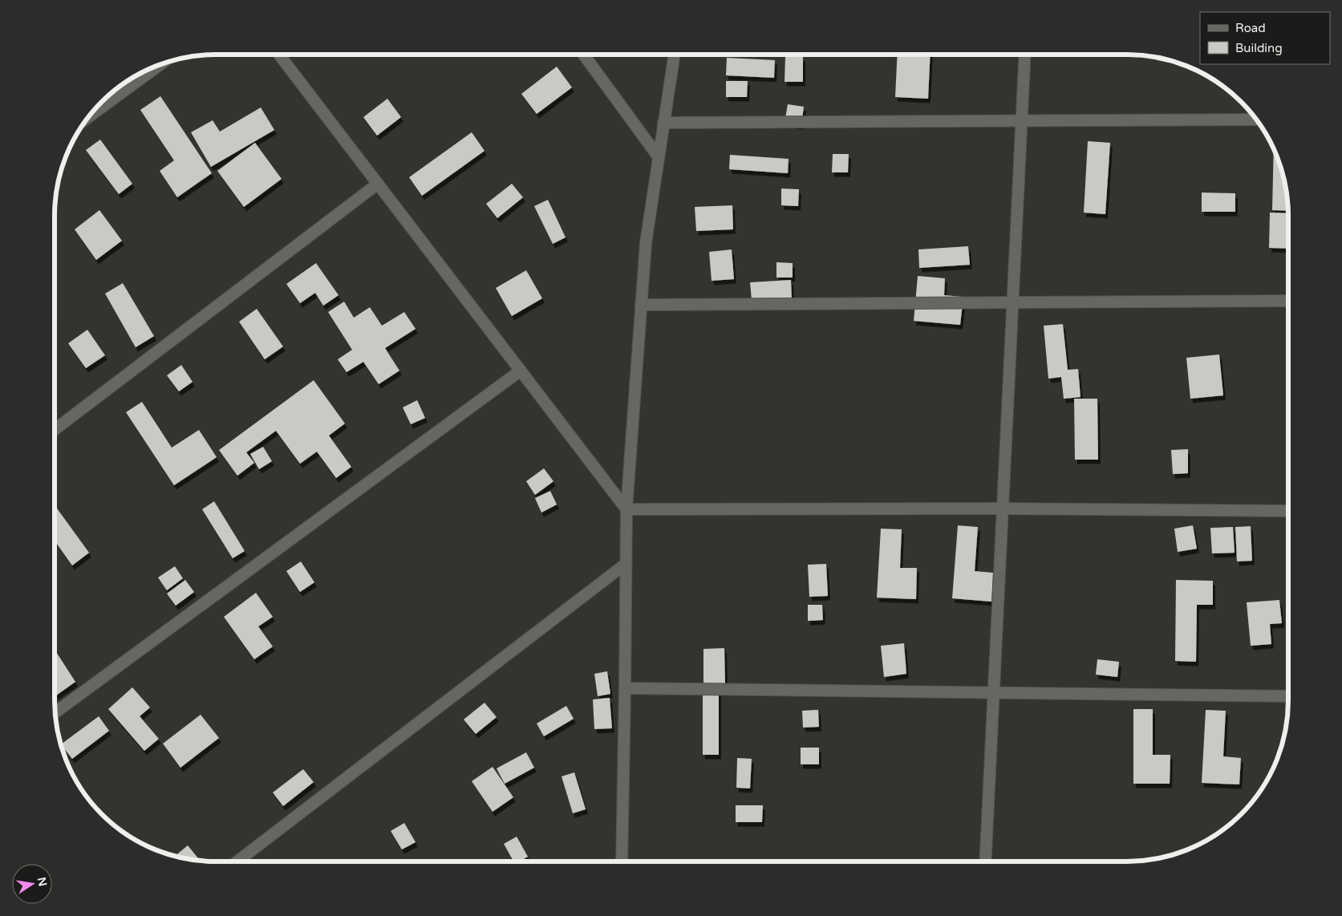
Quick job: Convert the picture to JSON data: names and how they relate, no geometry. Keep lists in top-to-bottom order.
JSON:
{
  "legend": ["Road", "Building"],
  "north": "right"
}
